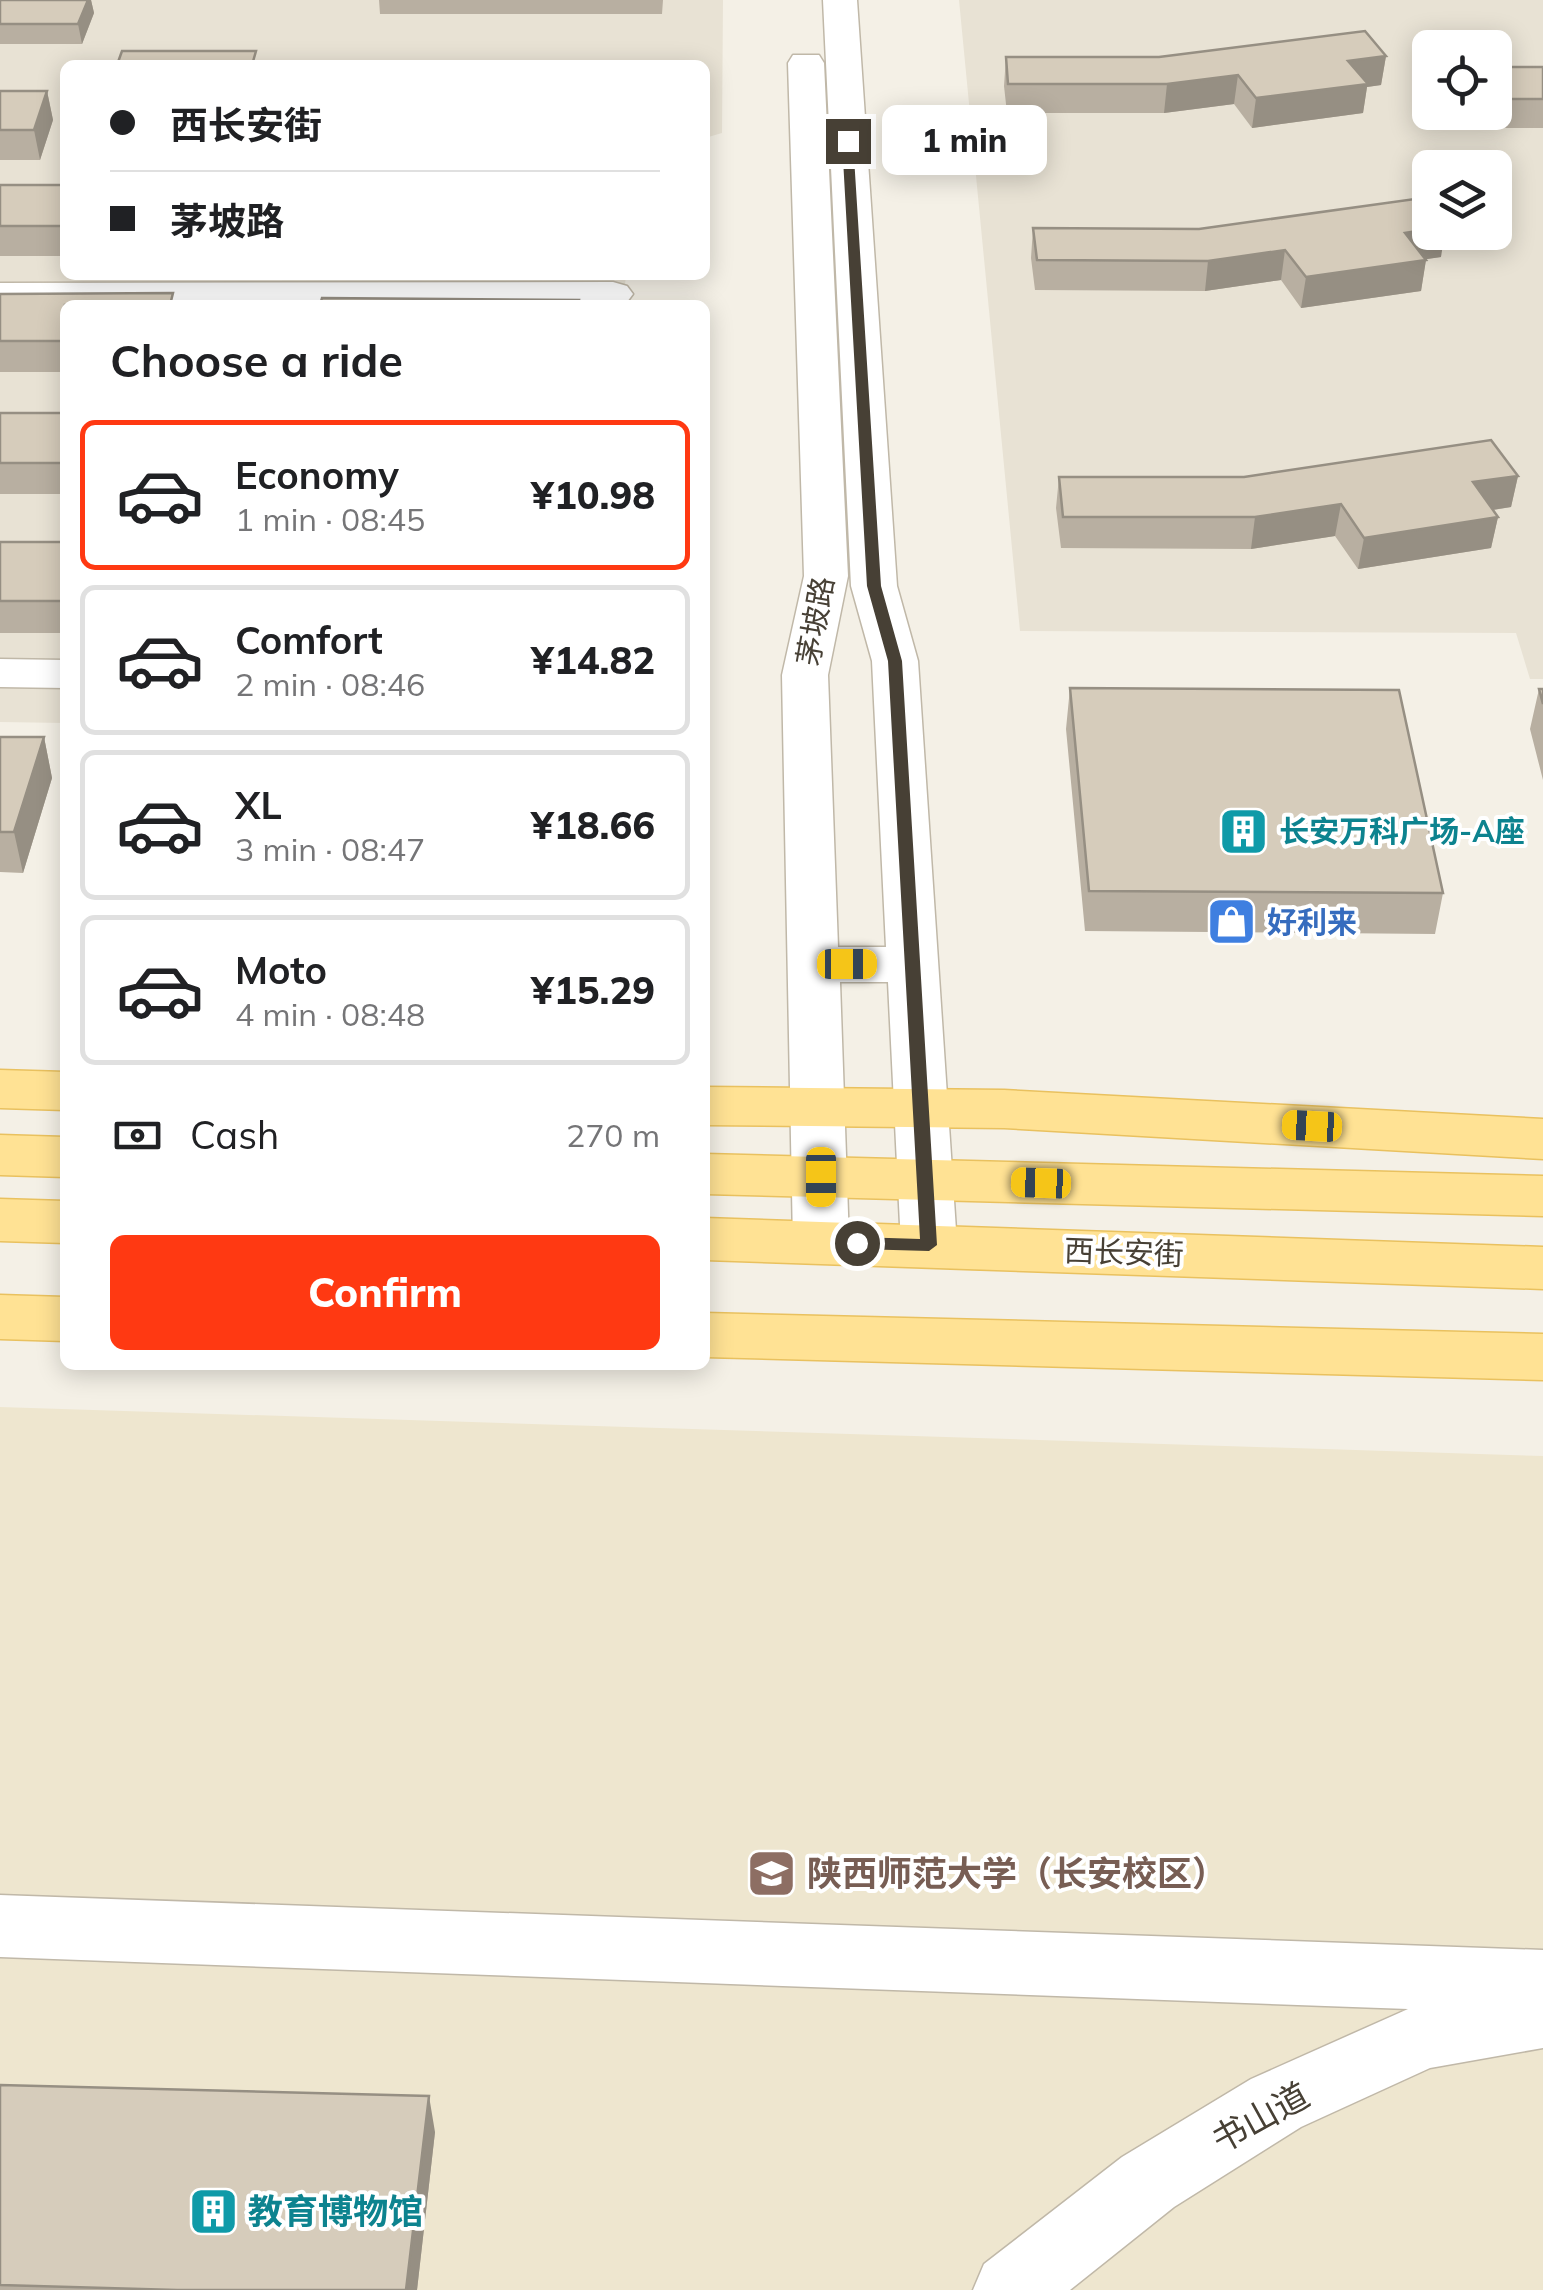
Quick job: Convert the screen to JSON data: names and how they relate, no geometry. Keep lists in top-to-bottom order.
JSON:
{
  "streets": {
    "main road": ["西长安街"],
    "street": ["茅坡路", "书山道"]
  },
  "crossings": [
    ["茅坡路", "西长安街"]
  ],
  "places": {
    "building": ["长安万科广场-A座", "教育博物馆"],
    "shop": ["好利来"],
    "school or university": ["陕西师范大学（长安校区）"]
  },
  "page": {
    "banner": ["西长安街", "茅坡路"],
    "bubble": "1 min",
    "heading": "Choose a ride",
    "list": [
      {
        "name": "Economy",
        "note": "1 min · 08:45",
        "value": "¥10.98"
      },
      {
        "name": "Comfort",
        "note": "2 min · 08:46",
        "value": "¥14.82"
      },
      {
        "name": "XL",
        "note": "3 min · 08:47",
        "value": "¥18.66"
      },
      {
        "name": "Moto",
        "note": "4 min · 08:48",
        "value": "¥15.29"
      }
    ],
    "pay": ["Cash", "270 m"],
    "buttons": "Confirm"
  }
}
